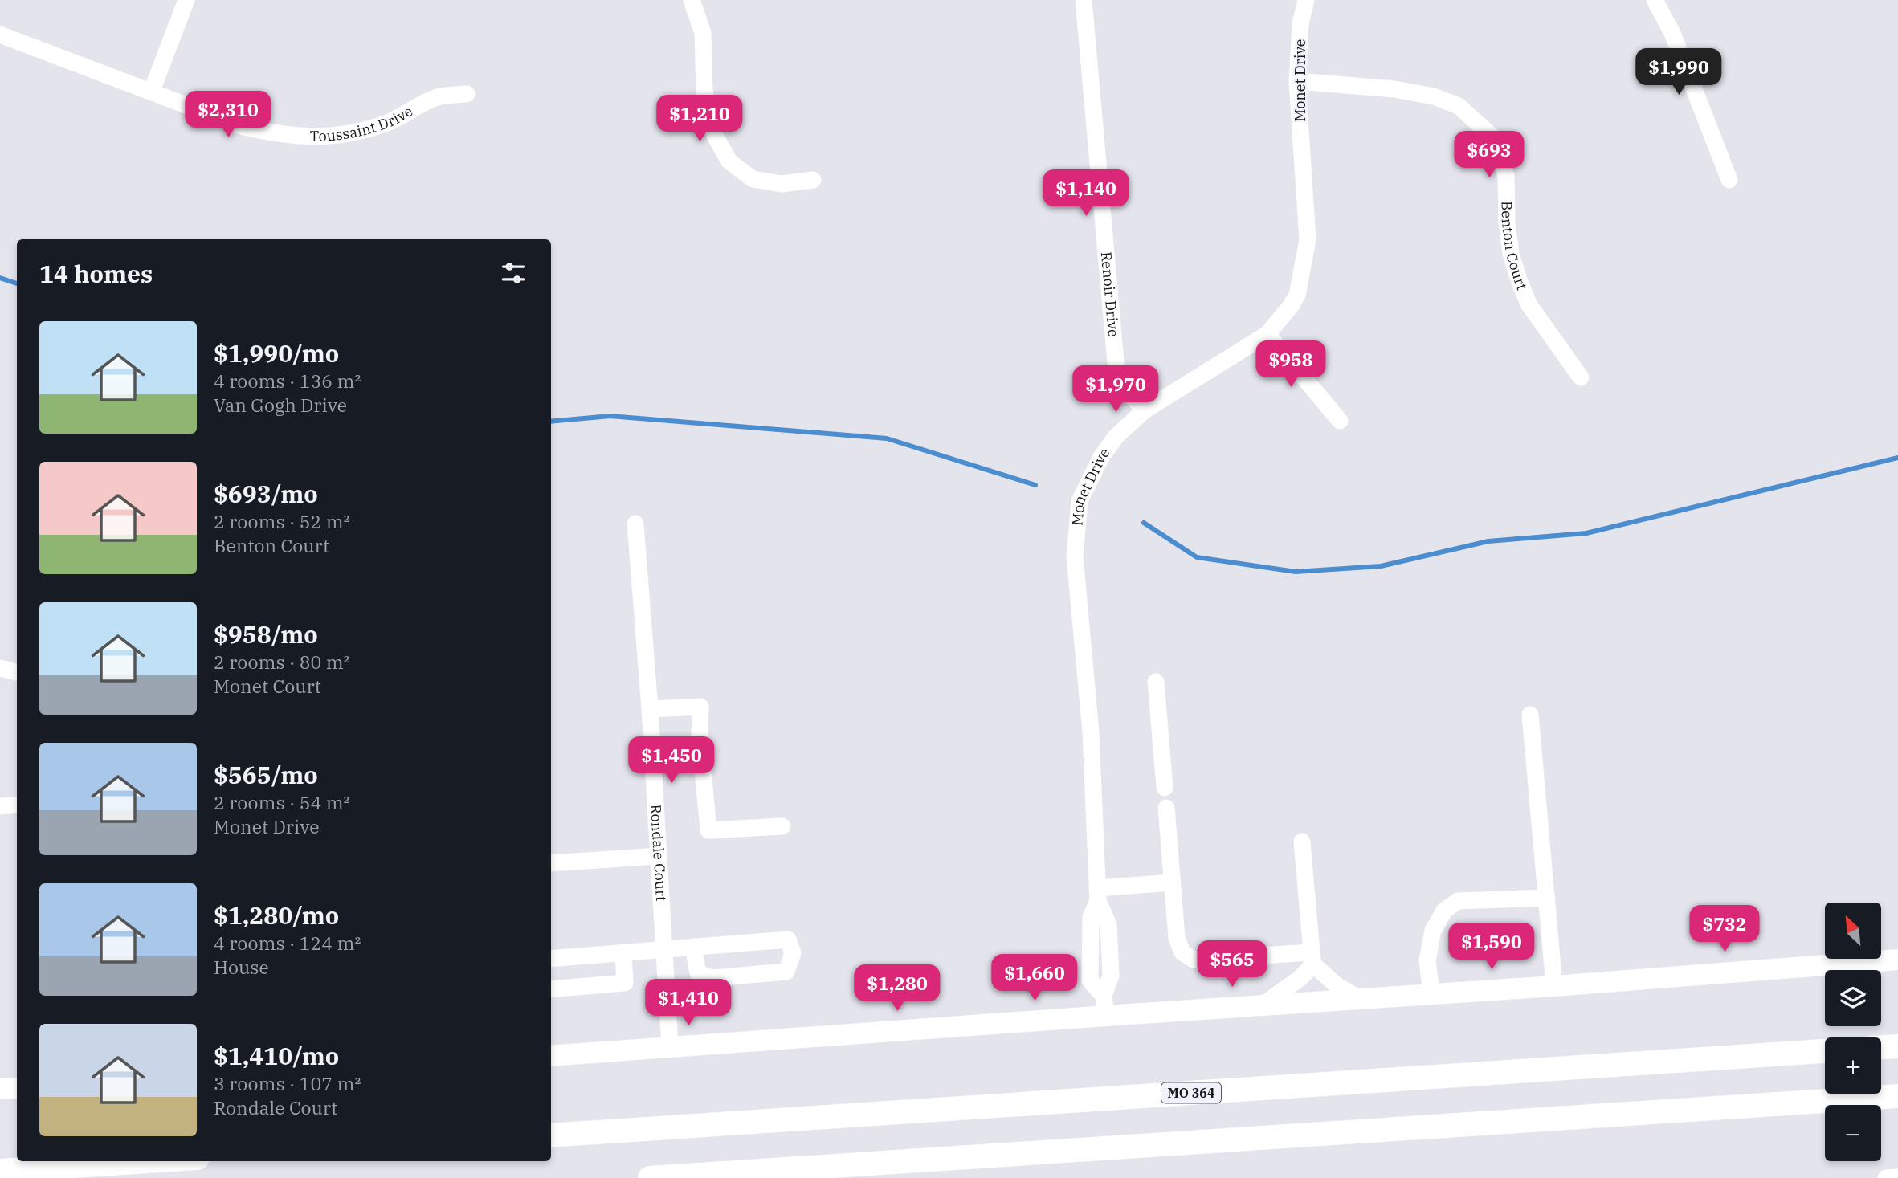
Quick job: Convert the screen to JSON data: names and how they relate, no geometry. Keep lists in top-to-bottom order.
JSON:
{
  "streets": {
    "highway": ["MO 364"],
    "street": [
      "Monet Drive",
      "Toussaint Drive",
      "Benton Court",
      "Renoir Drive",
      "Rondale Court"
    ]
  },
  "crossings": [
    ["Monet Drive", "Benton Court"],
    ["Monet Drive", "Renoir Drive"]
  ],
  "north": "top left",
  "page": {
    "price": [
      "$1,990",
      "$2,310",
      "$1,210",
      "$693",
      "$1,140",
      "$958",
      "$1,970",
      "$1,450",
      "$732",
      "$1,590",
      "$565",
      "$1,660",
      "$1,280",
      "$1,410"
    ],
    "heading": "14 homes",
    "list": [
      {
        "name": "$1,990/mo",
        "note": "4 rooms · 136 m² · Van Gogh Drive"
      },
      {
        "name": "$693/mo",
        "note": "2 rooms · 52 m² · Benton Court"
      },
      {
        "name": "$958/mo",
        "note": "2 rooms · 80 m² · Monet Court"
      },
      {
        "name": "$565/mo",
        "note": "2 rooms · 54 m² · Monet Drive"
      },
      {
        "name": "$1,280/mo",
        "note": "4 rooms · 124 m² · House"
      },
      {
        "name": "$1,410/mo",
        "note": "3 rooms · 107 m² · Rondale Court"
      }
    ],
    "map_buttons": ["+", "−"]
  }
}
